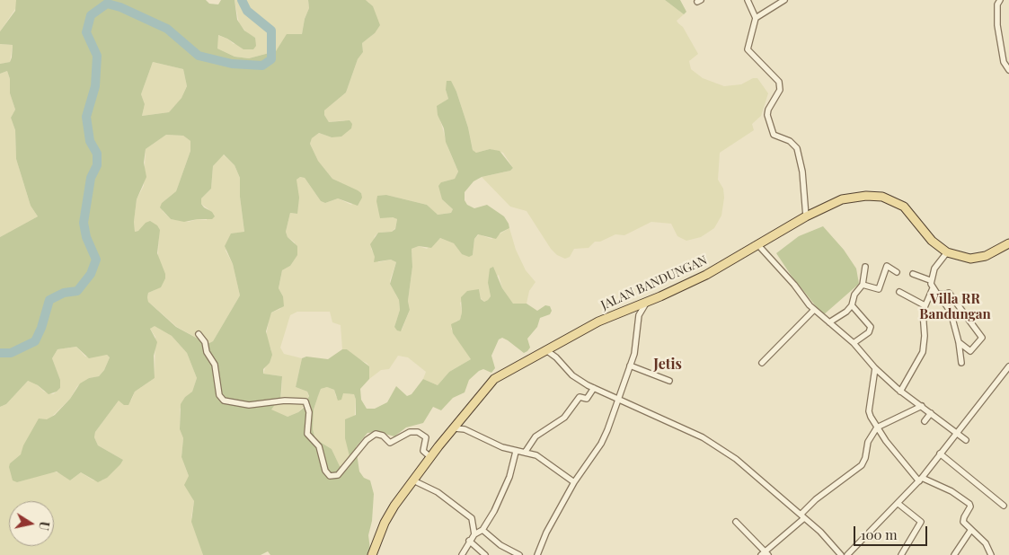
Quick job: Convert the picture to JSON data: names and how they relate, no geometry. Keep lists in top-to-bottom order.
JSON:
{
  "streets": {
    "main road": ["JALAN BANDUNGAN"]
  },
  "districts": ["Villa RR Bandungan", "Jetis"],
  "scale_bar": "100 m",
  "north": "right"
}
